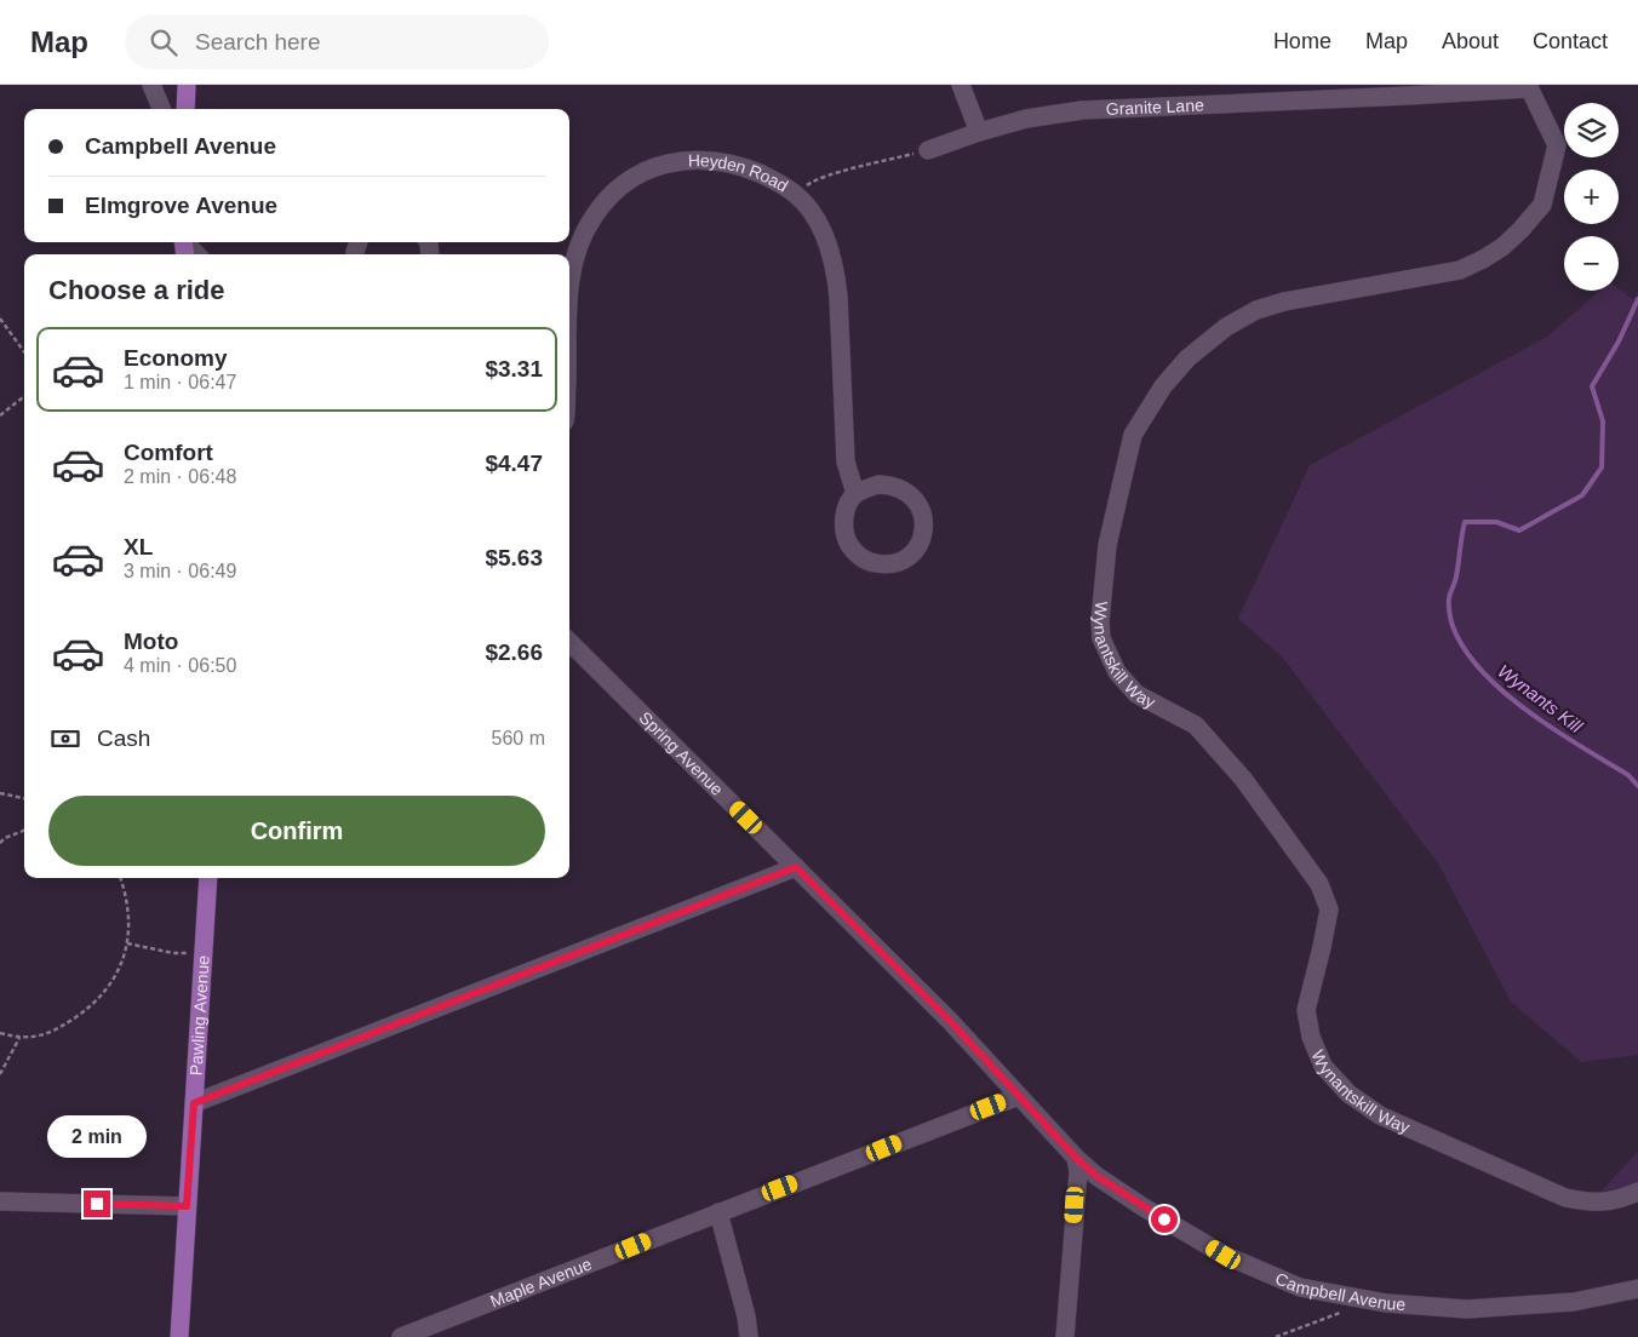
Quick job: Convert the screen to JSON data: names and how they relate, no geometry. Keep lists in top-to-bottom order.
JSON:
{
  "streets": {
    "main road": ["Pawling Avenue"],
    "street": [
      "Granite Lane",
      "Heyden Road",
      "Wynantskill Way",
      "Spring Avenue",
      "Maple Avenue",
      "Campbell Avenue"
    ]
  },
  "crossings": [
    ["Granite Lane", "Wynantskill Way"],
    ["Spring Avenue", "Maple Avenue"],
    ["Spring Avenue", "Campbell Avenue"]
  ],
  "water": ["Wynants Kill"],
  "page": {
    "header": "Map",
    "search": "Search here",
    "nav": [
      "Home",
      "Map",
      "About",
      "Contact"
    ],
    "map_buttons": ["+", "−"],
    "banner": ["Campbell Avenue", "Elmgrove Avenue"],
    "heading": "Choose a ride",
    "list": [
      {
        "name": "Economy",
        "note": "1 min · 06:47",
        "value": "$3.31"
      },
      {
        "name": "Comfort",
        "note": "2 min · 06:48",
        "value": "$4.47"
      },
      {
        "name": "XL",
        "note": "3 min · 06:49",
        "value": "$5.63"
      },
      {
        "name": "Moto",
        "note": "4 min · 06:50",
        "value": "$2.66"
      }
    ],
    "pay": ["Cash", "560 m"],
    "buttons": "Confirm",
    "bubble": "2 min"
  }
}
